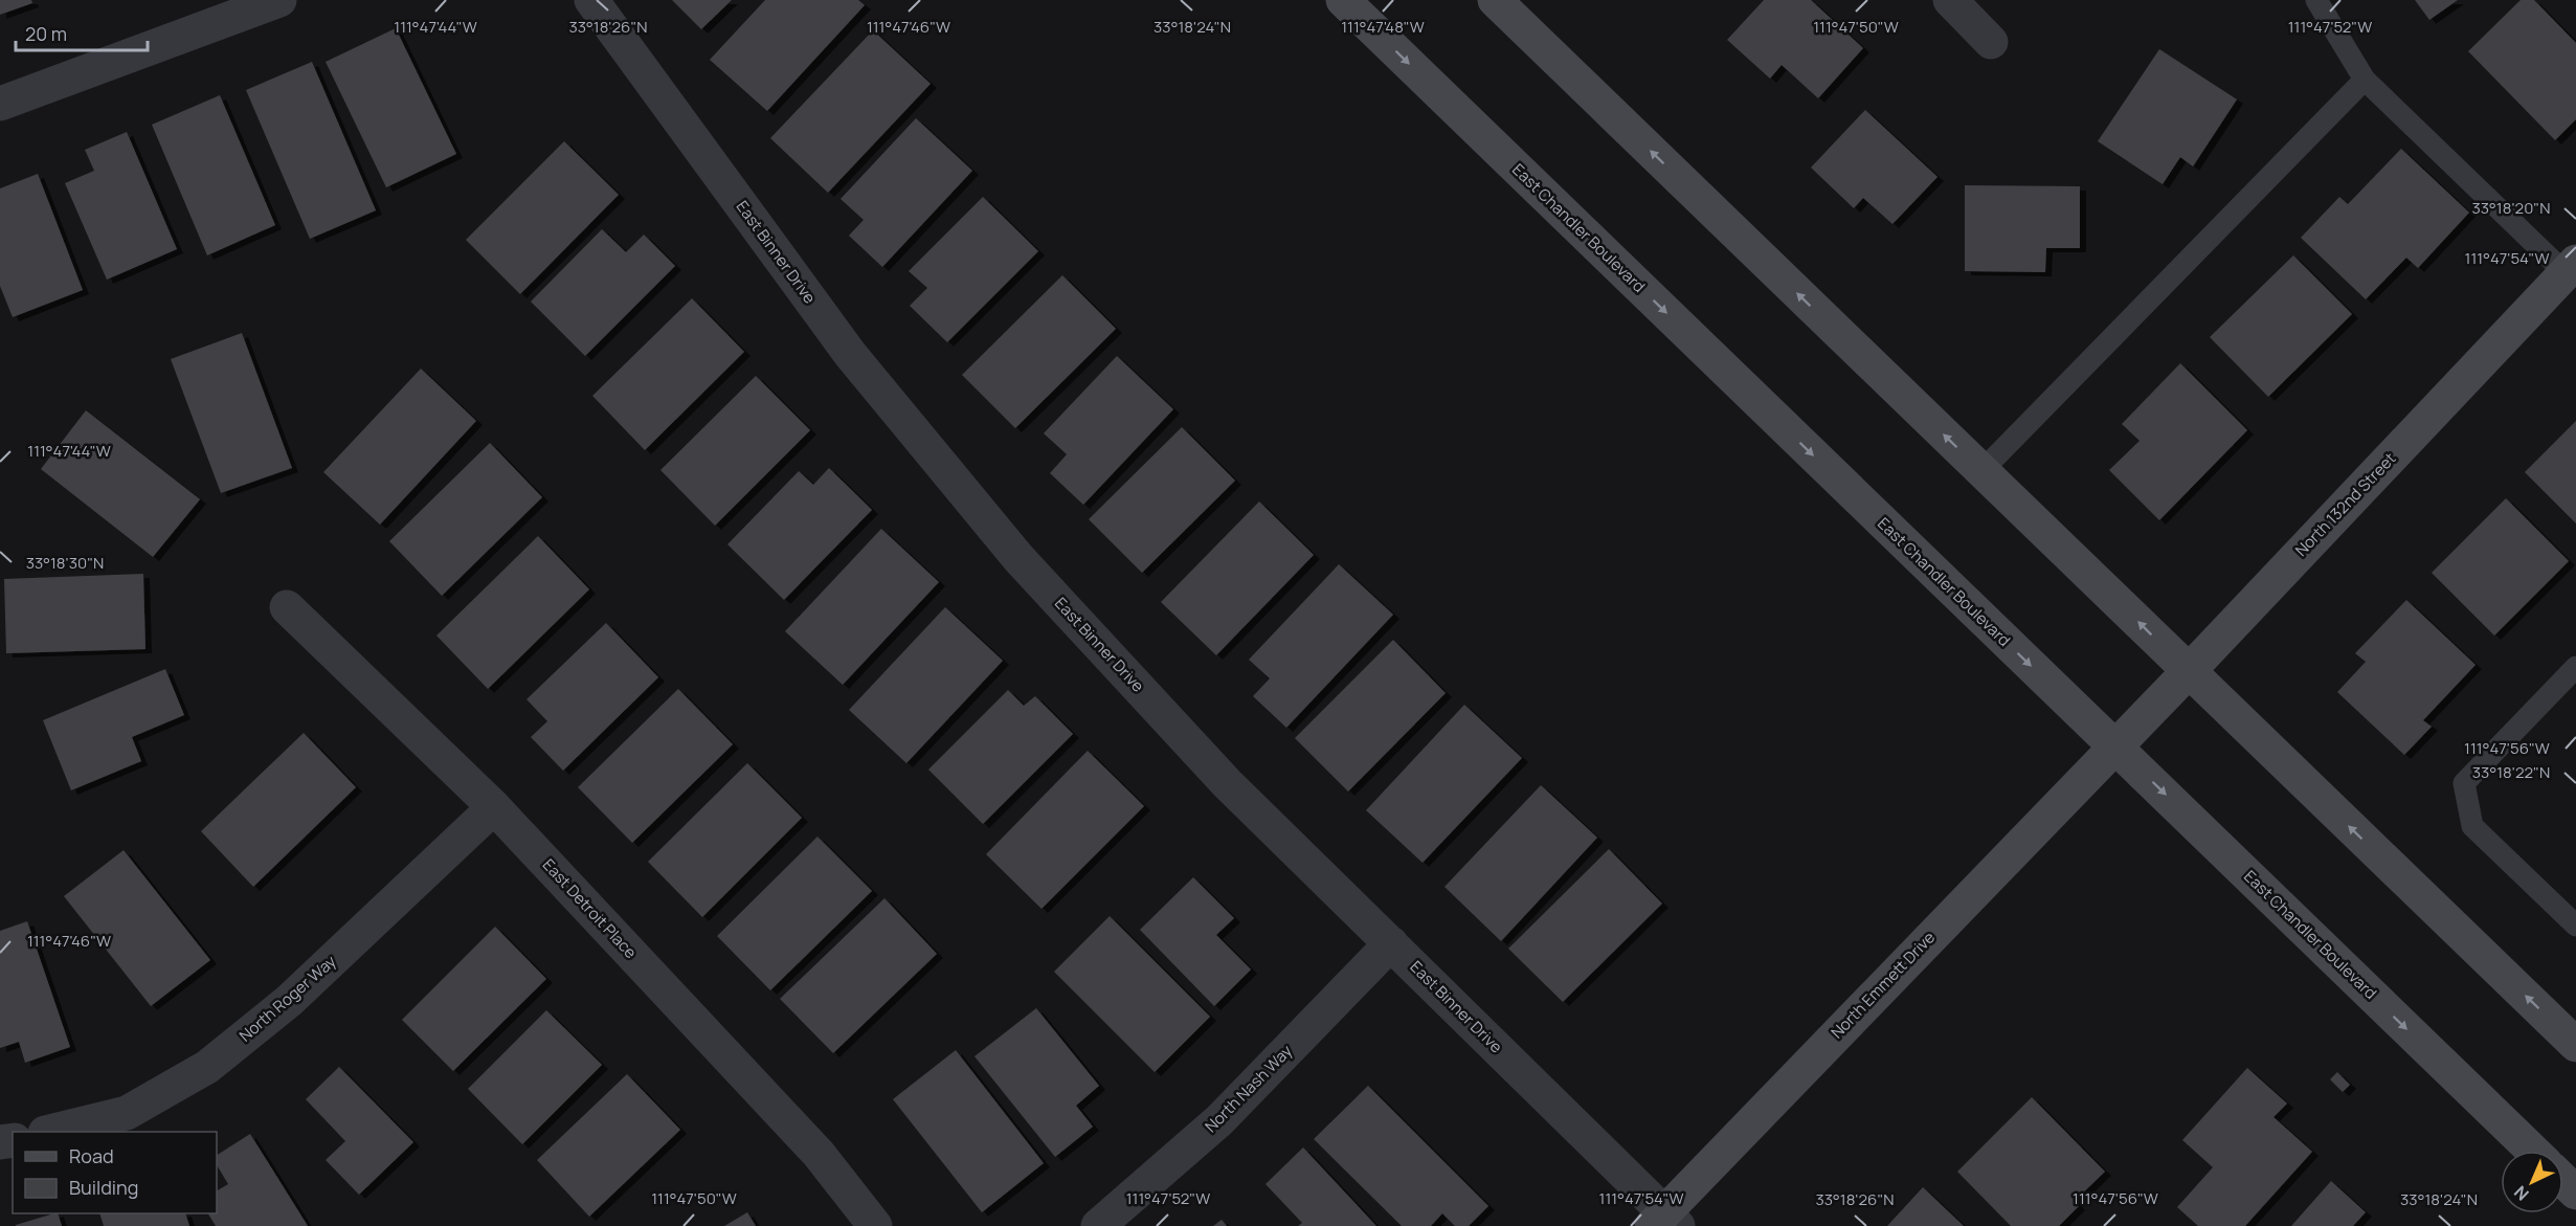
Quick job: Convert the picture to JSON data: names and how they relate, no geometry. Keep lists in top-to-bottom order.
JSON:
{
  "streets": {
    "main road": ["East Chandler Boulevard", "North 132nd Street", "North Emmett Drive"],
    "street": [
      "East Binner Drive",
      "East Detroit Place",
      "North Roger Way",
      "North Nash Way"
    ]
  },
  "crossings": [
    ["East Chandler Boulevard", "North 132nd Street"],
    ["East Chandler Boulevard", "North Emmett Drive"],
    ["East Binner Drive", "North Emmett Drive"],
    ["East Binner Drive", "North Nash Way"],
    ["North 132nd Street", "North Emmett Drive"],
    ["East Detroit Place", "North Roger Way"]
  ],
  "legend": ["Road", "Building"],
  "scale_bar": "20 m",
  "north": "bottom left",
  "coordinates": [
    "33°18'26\"N",
    "33°18'24\"N",
    "111°47'44\"W",
    "111°47'46\"W",
    "111°47'48\"W",
    "111°47'50\"W",
    "111°47'52\"W",
    "33°18'20\"N",
    "111°47'54\"W",
    "33°18'30\"N",
    "111°47'56\"W",
    "33°18'22\"N"
  ]
}
